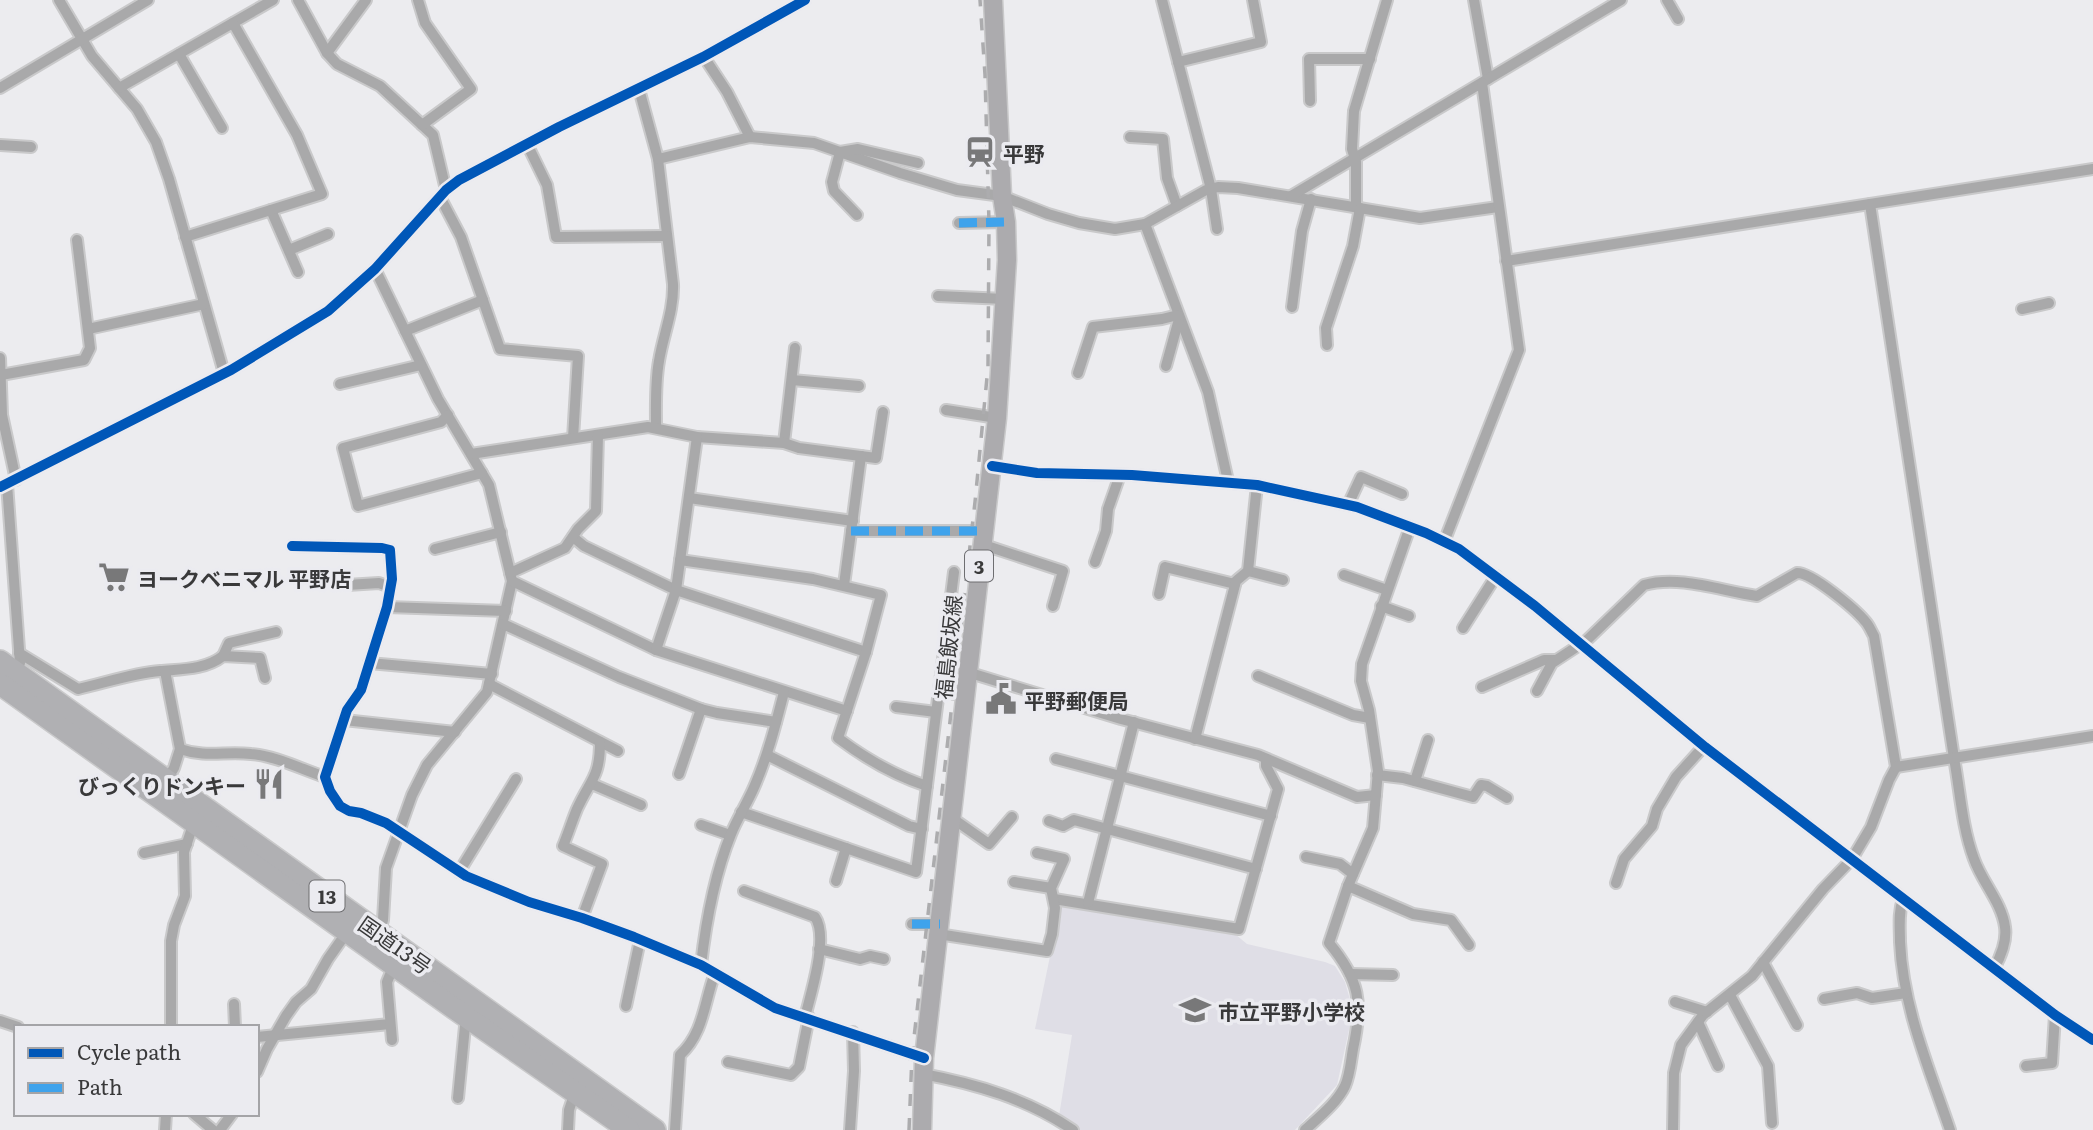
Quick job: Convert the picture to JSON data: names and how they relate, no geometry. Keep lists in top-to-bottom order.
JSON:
{
  "streets": {
    "highway": ["13", "国道13号"],
    "main road": ["3", "福島飯坂線"]
  },
  "places": {
    "station": ["平野"],
    "supermarket": ["ヨークベニマル 平野店"],
    "public building": ["平野郵便局"],
    "restaurant": ["びっくりドンキー"],
    "school or university": ["市立平野小学校"]
  },
  "legend": ["Cycle path", "Path"]
}
